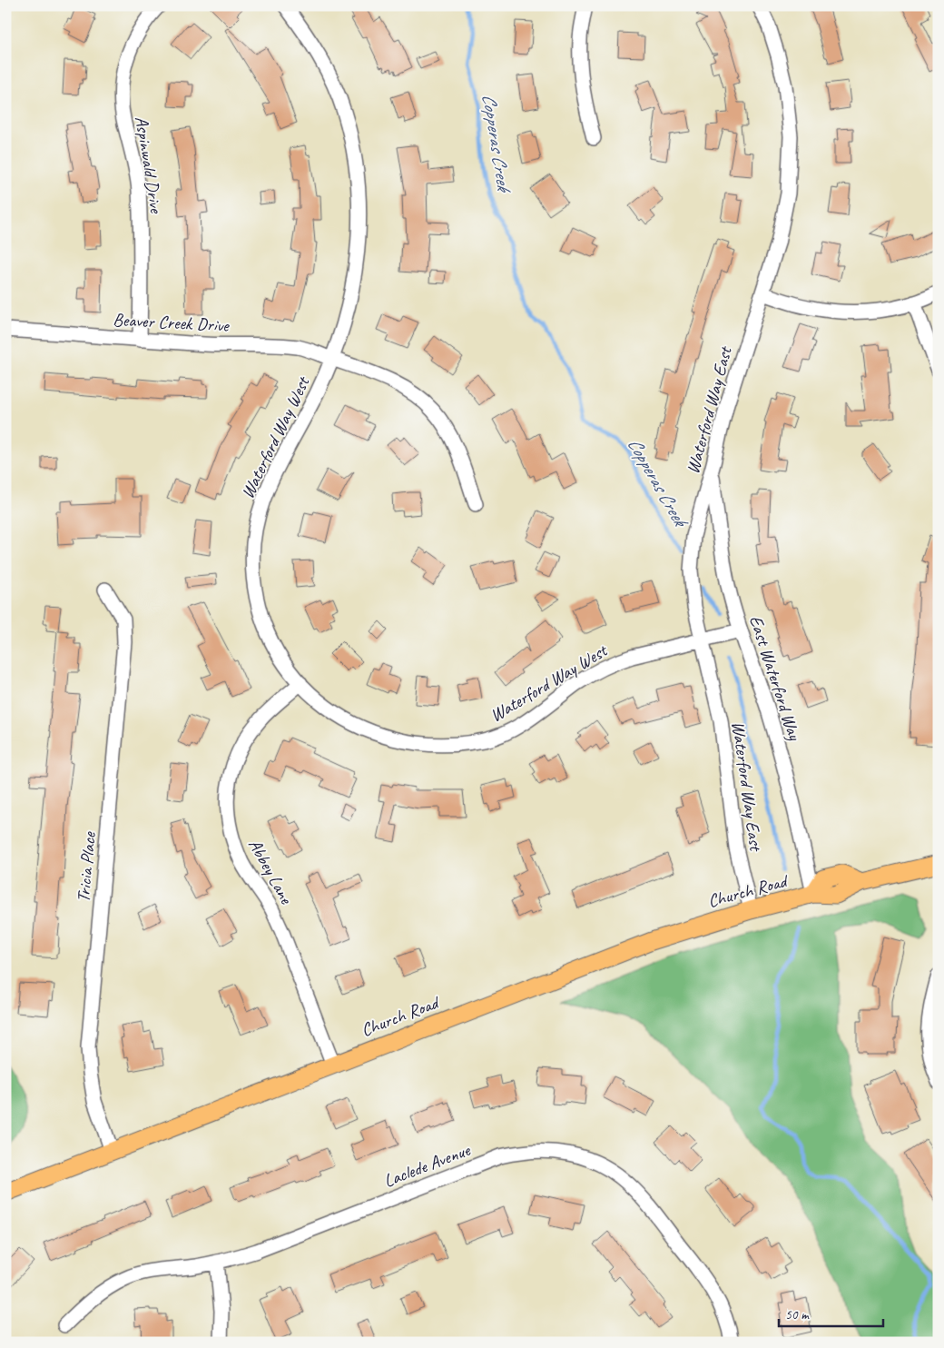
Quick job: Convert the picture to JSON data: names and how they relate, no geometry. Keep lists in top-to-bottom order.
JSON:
{
  "streets": {
    "main road": ["Church Road"],
    "street": [
      "Aspinwald Drive",
      "Beaver Creek Drive",
      "Waterford Way East",
      "Waterford Way West",
      "East Waterford Way",
      "Tricia Place",
      "Abbey Lane",
      "Laclede Avenue"
    ]
  },
  "crossings": [
    ["Aspinwald Drive", "Beaver Creek Drive"],
    ["Beaver Creek Drive", "Waterford Way West"],
    ["Waterford Way East", "Waterford Way West"],
    ["Waterford Way East", "East Waterford Way"],
    ["Waterford Way East", "Church Road"],
    ["Waterford Way West", "East Waterford Way"],
    ["Waterford Way West", "Abbey Lane"],
    ["East Waterford Way", "Church Road"],
    ["Tricia Place", "Church Road"],
    ["Abbey Lane", "Church Road"]
  ],
  "water": ["Copperas Creek"],
  "scale_bar": "50 m"
}
